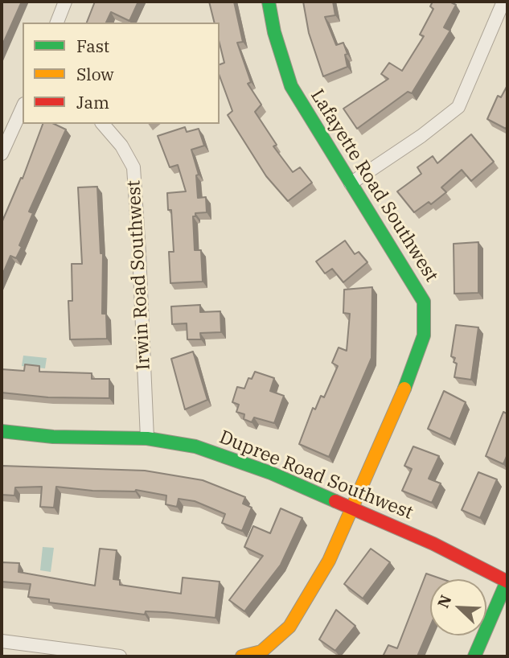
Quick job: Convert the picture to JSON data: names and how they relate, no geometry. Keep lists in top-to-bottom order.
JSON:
{
  "streets": {
    "street": ["Lafayette Road Southwest", "Irwin Road Southwest", "Dupree Road Southwest"]
  },
  "crossings": [
    ["Lafayette Road Southwest", "Dupree Road Southwest"],
    ["Irwin Road Southwest", "Dupree Road Southwest"]
  ],
  "legend": ["Fast", "Slow", "Jam"],
  "north": "top left"
}
